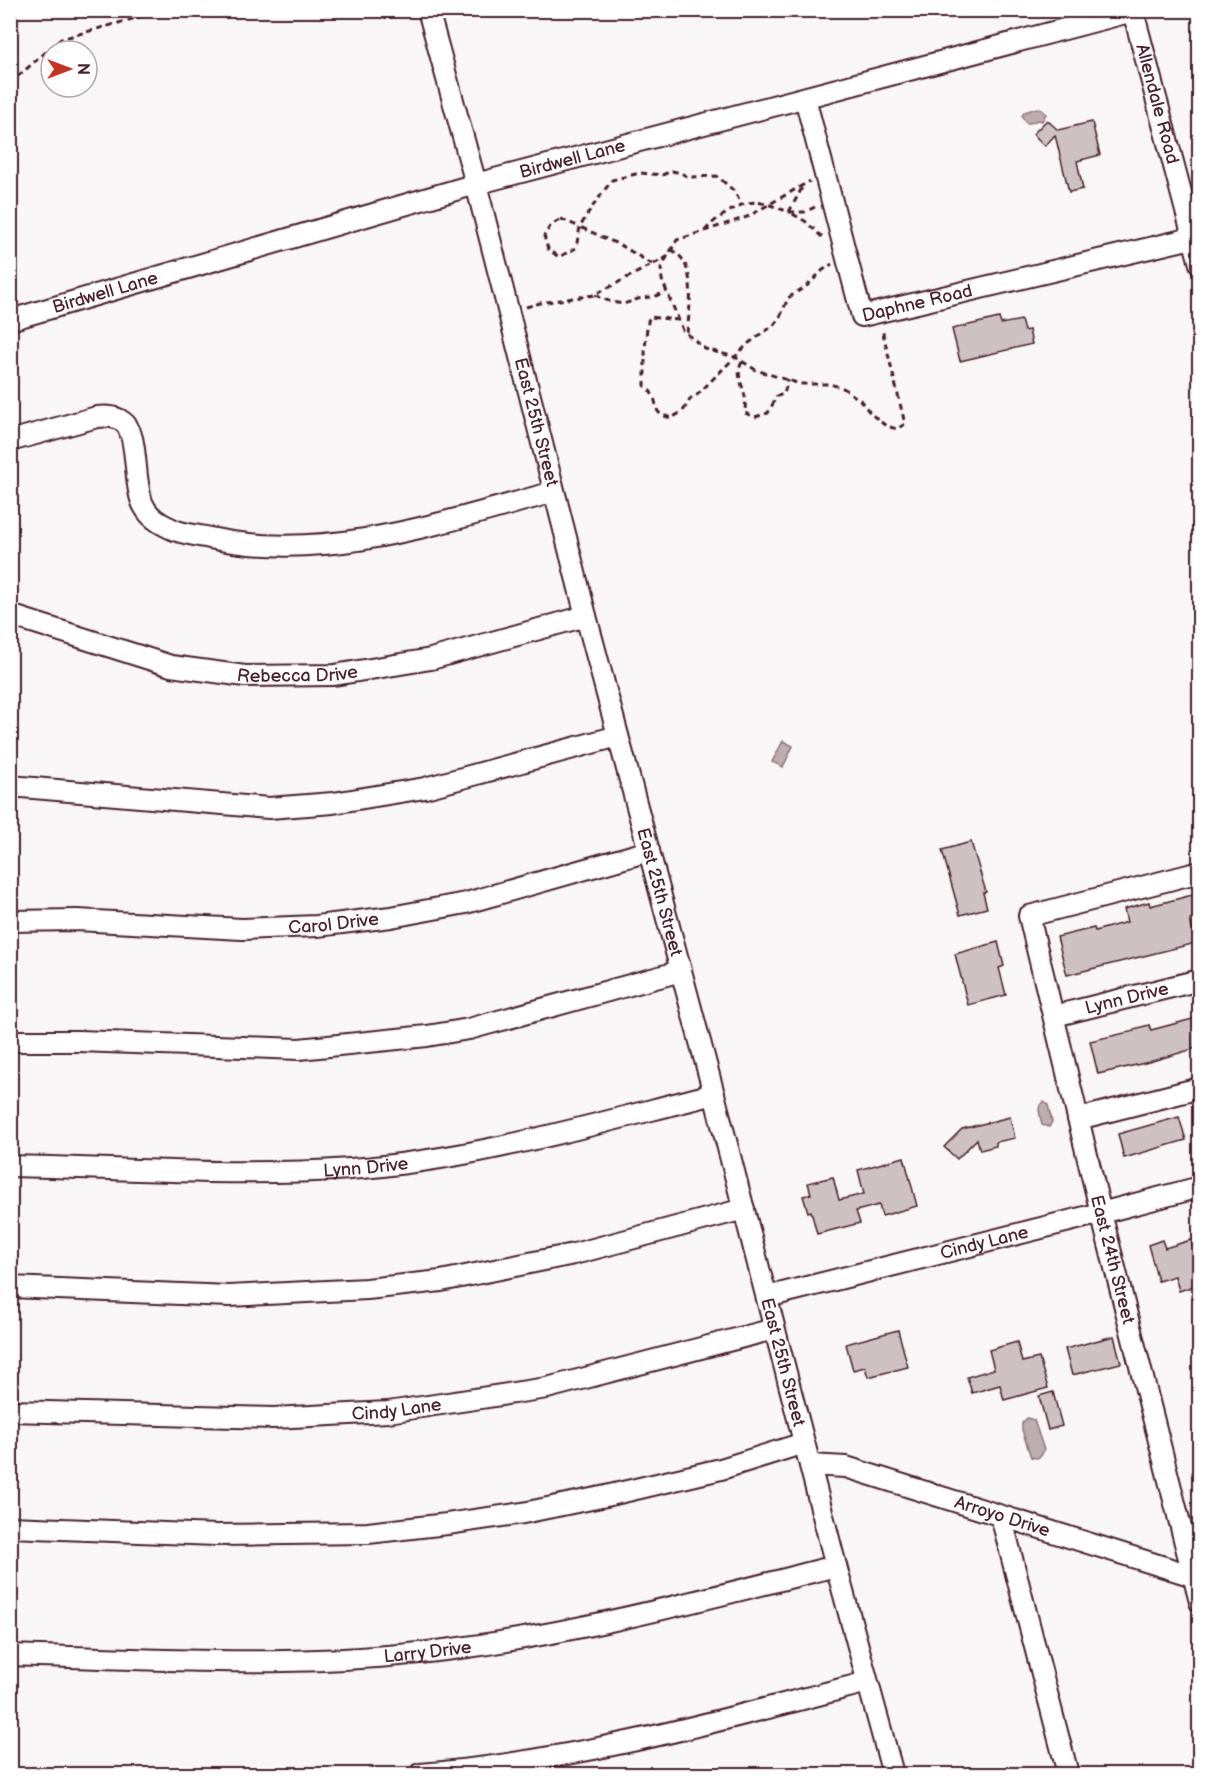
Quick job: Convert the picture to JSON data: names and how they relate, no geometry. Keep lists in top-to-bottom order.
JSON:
{
  "streets": {
    "street": [
      "Allendale Road",
      "Birdwell Lane",
      "Daphne Road",
      "East 25th Street",
      "Rebecca Drive",
      "Carol Drive",
      "Lynn Drive",
      "Cindy Lane",
      "East 24th Street",
      "Arroyo Drive",
      "Larry Drive"
    ]
  },
  "crossings": [
    ["Allendale Road", "Birdwell Lane"],
    ["Allendale Road", "Daphne Road"],
    ["Birdwell Lane", "Daphne Road"],
    ["Birdwell Lane", "East 25th Street"],
    ["East 25th Street", "Rebecca Drive"],
    ["East 25th Street", "Carol Drive"],
    ["East 25th Street", "Lynn Drive"],
    ["East 25th Street", "Cindy Lane"],
    ["East 25th Street", "Arroyo Drive"],
    ["East 25th Street", "Larry Drive"],
    ["Lynn Drive", "East 24th Street"],
    ["Cindy Lane", "East 24th Street"],
    ["East 24th Street", "Arroyo Drive"]
  ],
  "north": "right"
}
